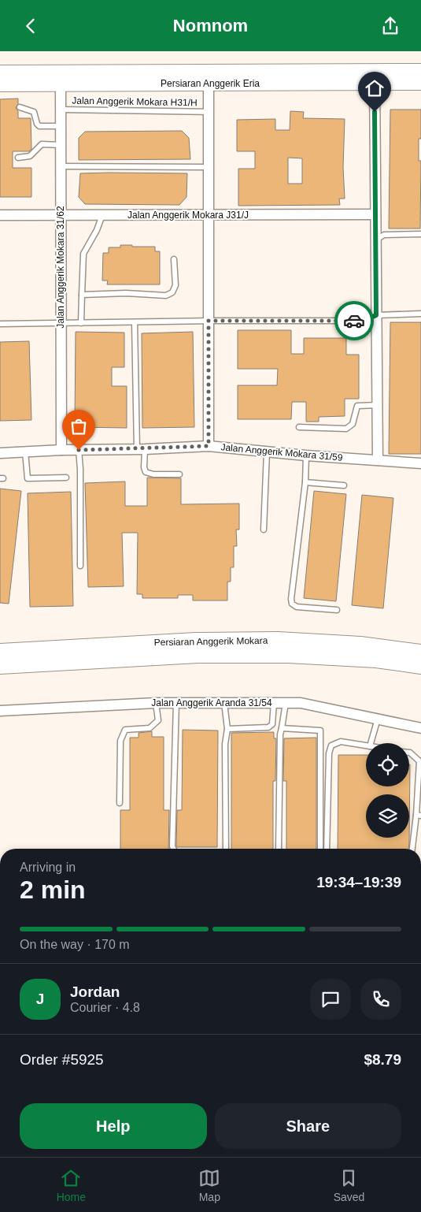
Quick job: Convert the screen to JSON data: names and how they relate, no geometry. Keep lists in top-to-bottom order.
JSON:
{
  "streets": {
    "main road": ["Persiaran Anggerik Mokara"],
    "street": [
      "Persiaran Anggerik Eria",
      "Jalan Anggerik Mokara J31/J",
      "Jalan Anggerik Mokara 31/62",
      "Jalan Anggerik Mokara 31/59",
      "Jalan Anggerik Aranda 31/54"
    ],
    "lane": ["Jalan Anggerik Mokara H31/H"]
  },
  "crossings": [
    ["Persiaran Anggerik Eria", "Jalan Anggerik Mokara 31/62"],
    ["Jalan Anggerik Mokara H31/H", "Jalan Anggerik Mokara 31/62"],
    ["Jalan Anggerik Mokara J31/J", "Jalan Anggerik Mokara 31/62"],
    ["Jalan Anggerik Mokara 31/62", "Jalan Anggerik Mokara 31/59"]
  ],
  "page": {
    "header": "Nomnom",
    "heading": ["2 min", "Arriving in", "19:34–19:39"],
    "panel": [
      "Jordan",
      "Courier · 4.8",
      "Order #5925",
      "$8.79"
    ],
    "bar": "On the way · 170 m",
    "round": "J",
    "buttons": ["Help", "Share"],
    "tabs": ["Home", "Map", "Saved"]
  }
}
